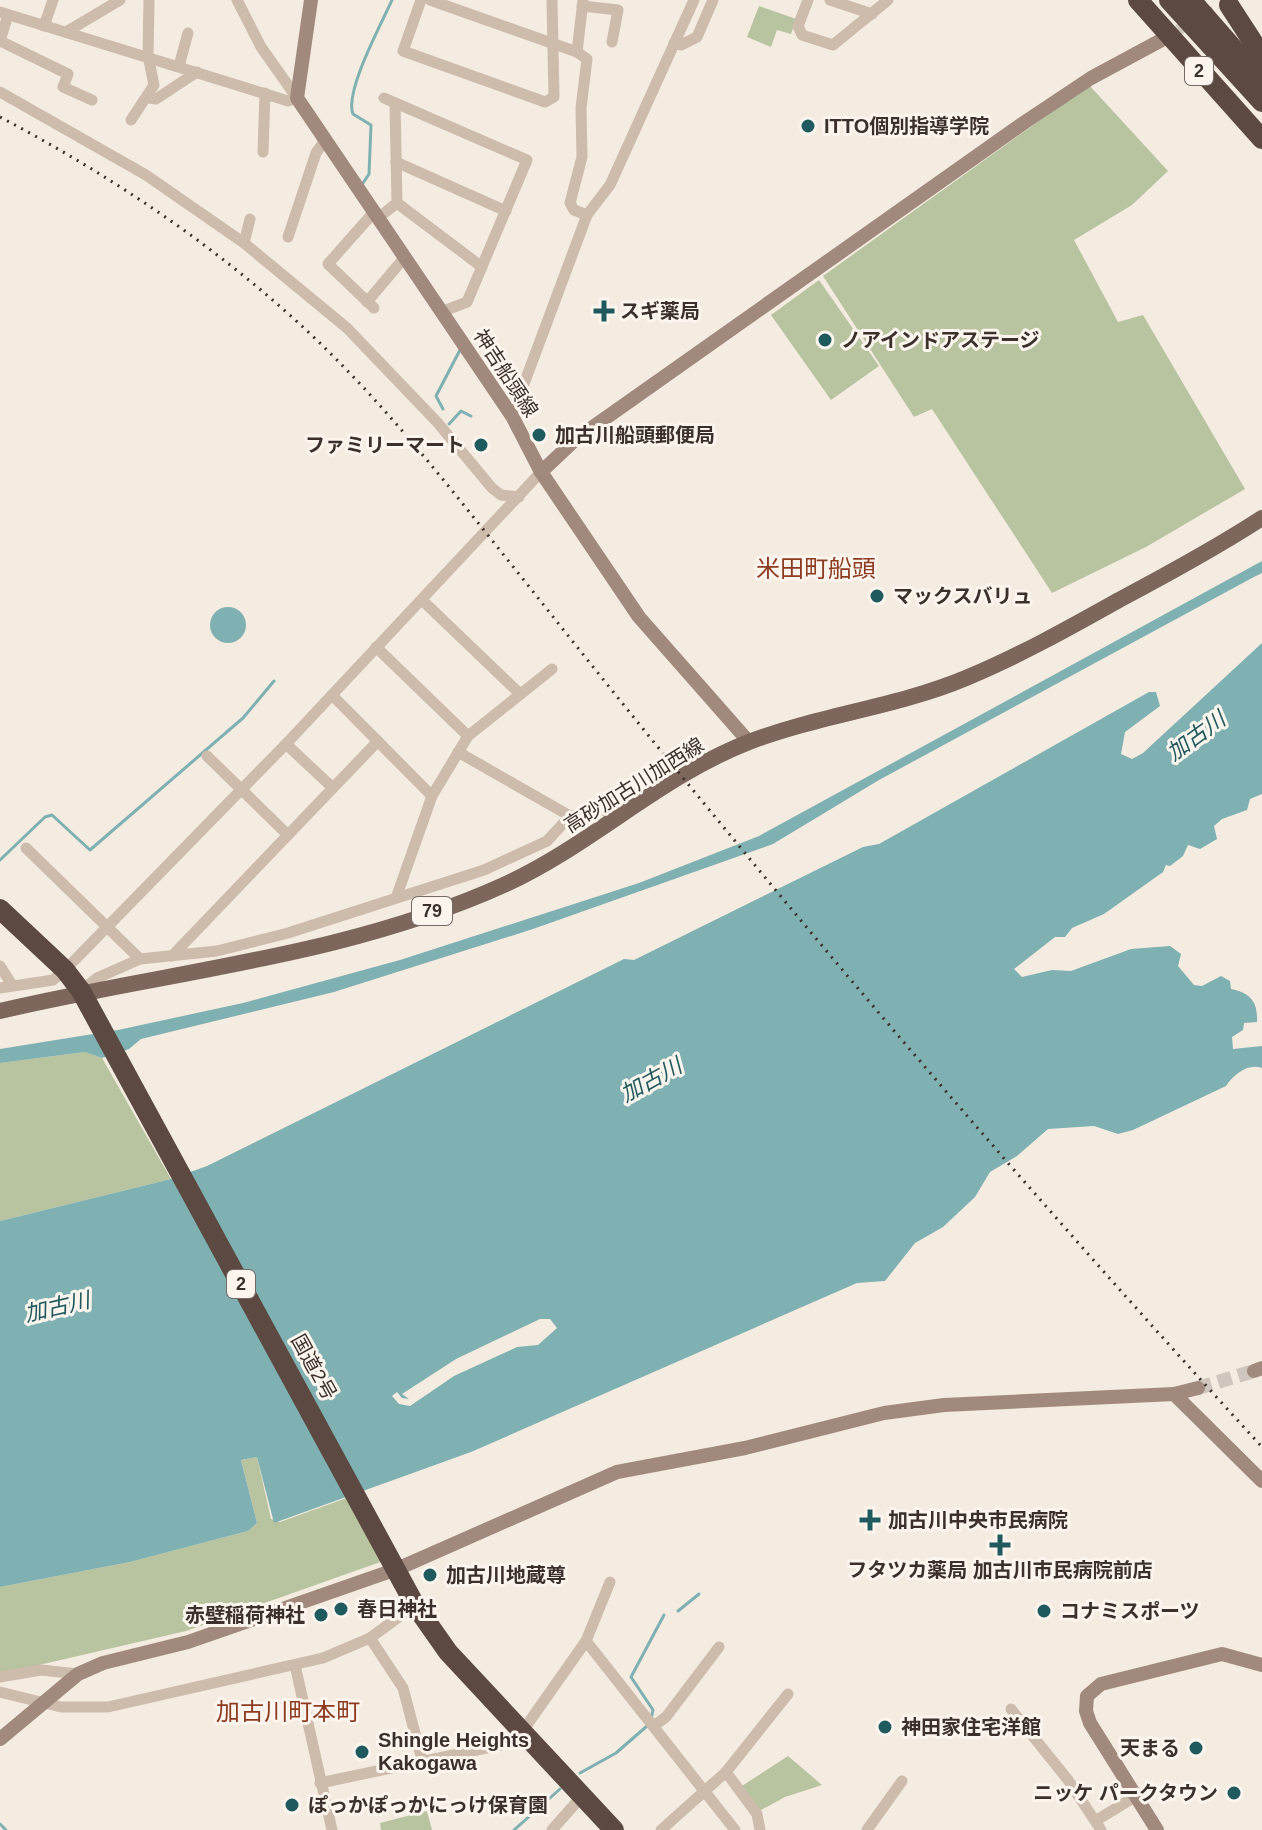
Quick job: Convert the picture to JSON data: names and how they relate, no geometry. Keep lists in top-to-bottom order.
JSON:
{
  "streets": {
    "highway": ["2", "国道2号"],
    "main road": ["高砂加古川加西線", "79"],
    "street": ["神吉船頭線"]
  },
  "crossings": [
    ["神吉船頭線", "高砂加古川加西線"],
    ["高砂加古川加西線", "国道2号"]
  ],
  "districts": ["米田町船頭", "加古川町本町"],
  "water": ["加古川"],
  "places": {
    "other": [
      "ITTO個別指導学院",
      "ノアインドアステージ",
      "加古川船頭郵便局",
      "ファミリーマート",
      "マックスバリュ",
      "加古川地蔵尊",
      "春日神社",
      "コナミスポーツ",
      "赤壁稲荷神社",
      "神田家住宅洋館",
      "天まる",
      "Shingle Heights Kakogawa",
      "ニッケ パークタウン",
      "ぽっかぽっかにっけ保育園"
    ],
    "health": ["スギ薬局", "加古川中央市民病院", "フタツカ薬局 加古川市民病院前店"]
  }
}
